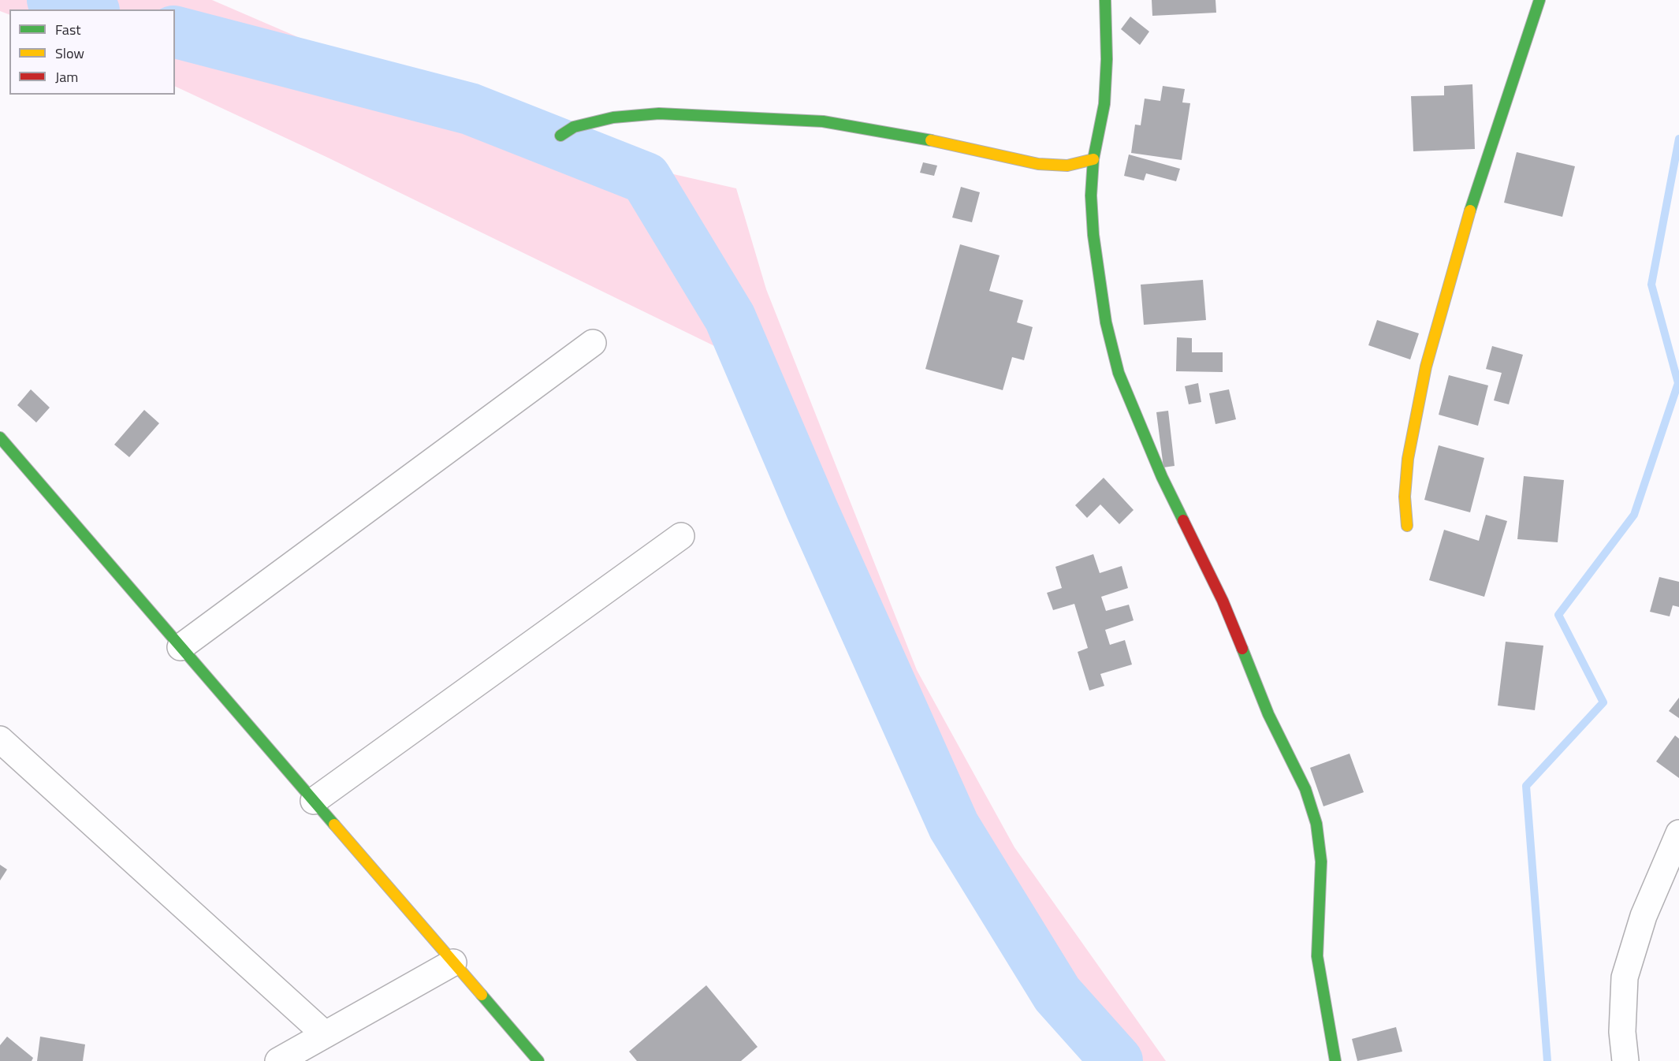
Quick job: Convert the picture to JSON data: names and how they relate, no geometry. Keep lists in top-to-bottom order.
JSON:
{
  "legend": ["Fast", "Slow", "Jam"]
}
